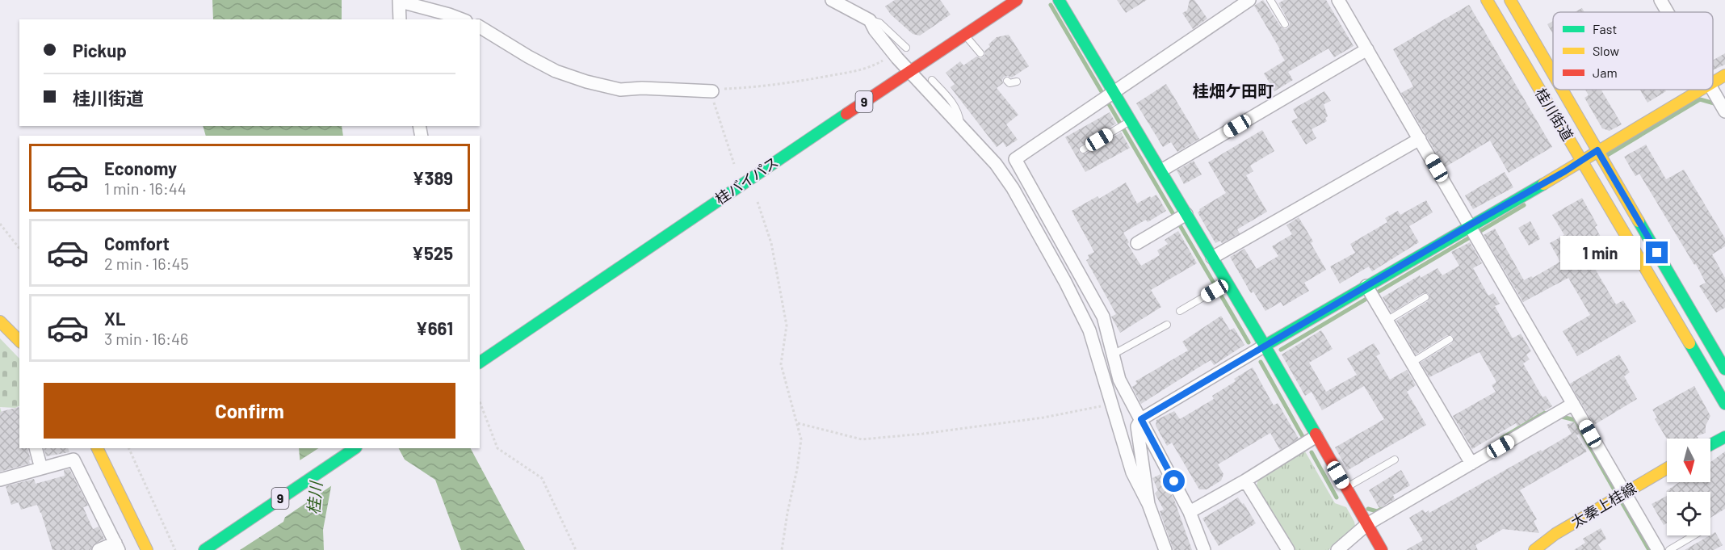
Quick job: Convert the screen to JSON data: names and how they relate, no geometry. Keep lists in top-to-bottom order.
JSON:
{
  "streets": {
    "main road": [
      "9",
      "桂川街道",
      "桂バイパス",
      "太秦上桂線"
    ]
  },
  "districts": ["桂畑ケ田町"],
  "water": ["桂川"],
  "legend": ["Fast", "Slow", "Jam"],
  "north": "bottom",
  "page": {
    "banner": ["Pickup", "桂川街道"],
    "list": [
      {
        "name": "Economy",
        "note": "1 min · 16:44",
        "value": "¥389"
      },
      {
        "name": "Comfort",
        "note": "2 min · 16:45",
        "value": "¥525"
      },
      {
        "name": "XL",
        "note": "3 min · 16:46",
        "value": "¥661"
      }
    ],
    "bubble": "1 min",
    "buttons": "Confirm"
  }
}
